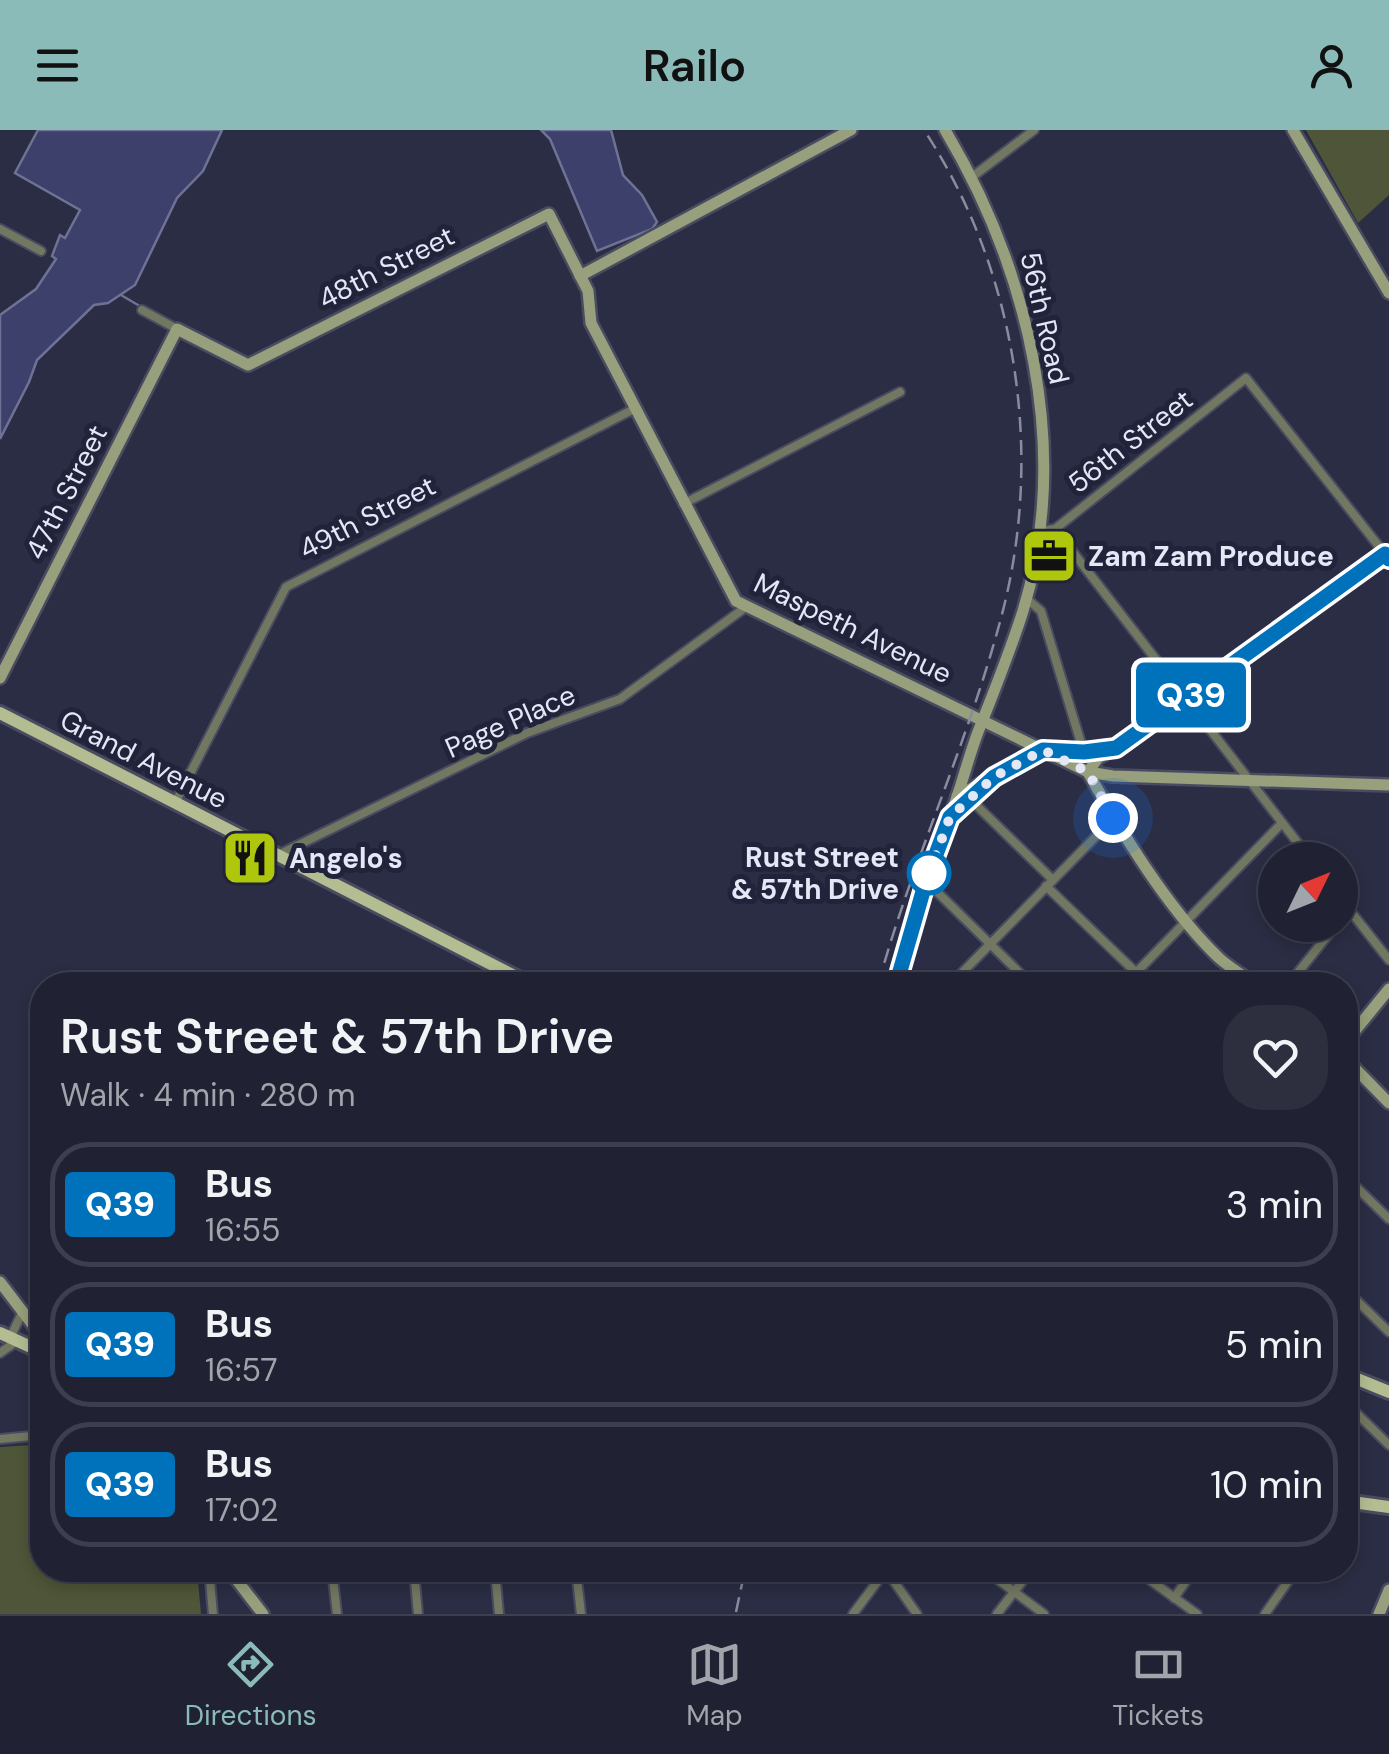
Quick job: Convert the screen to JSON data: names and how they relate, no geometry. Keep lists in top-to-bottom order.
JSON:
{
  "streets": {
    "main road": [
      "48th Street",
      "56th Road",
      "47th Street",
      "Maspeth Avenue",
      "Grand Avenue"
    ],
    "street": ["56th Street", "49th Street", "Page Place"]
  },
  "crossings": [
    ["48th Street", "47th Street"],
    ["48th Street", "Maspeth Avenue"],
    ["56th Road", "56th Street"],
    ["56th Road", "Maspeth Avenue"],
    ["49th Street", "Maspeth Avenue"],
    ["49th Street", "Grand Avenue"],
    ["Maspeth Avenue", "Page Place"],
    ["Page Place", "Grand Avenue"]
  ],
  "places": {
    "office": ["Zam Zam Produce"],
    "restaurant": ["Angelo's"],
    "other": ["Rust Street & 57th Drive"]
  },
  "lines": ["bus line Q39"],
  "north": "top right",
  "page": {
    "header": "Railo",
    "on_map": "Q39",
    "heading": ["Rust Street & 57th Drive", "Walk · 4 min · 280 m"],
    "list": [
      {
        "mark": "Q39",
        "name": "Bus",
        "note": "16:55",
        "value": "3 min"
      },
      {
        "mark": "Q39",
        "name": "Bus",
        "note": "16:57",
        "value": "5 min"
      },
      {
        "mark": "Q39",
        "name": "Bus",
        "note": "17:02",
        "value": "10 min"
      }
    ],
    "tabs": ["Directions", "Map", "Tickets"]
  }
}
